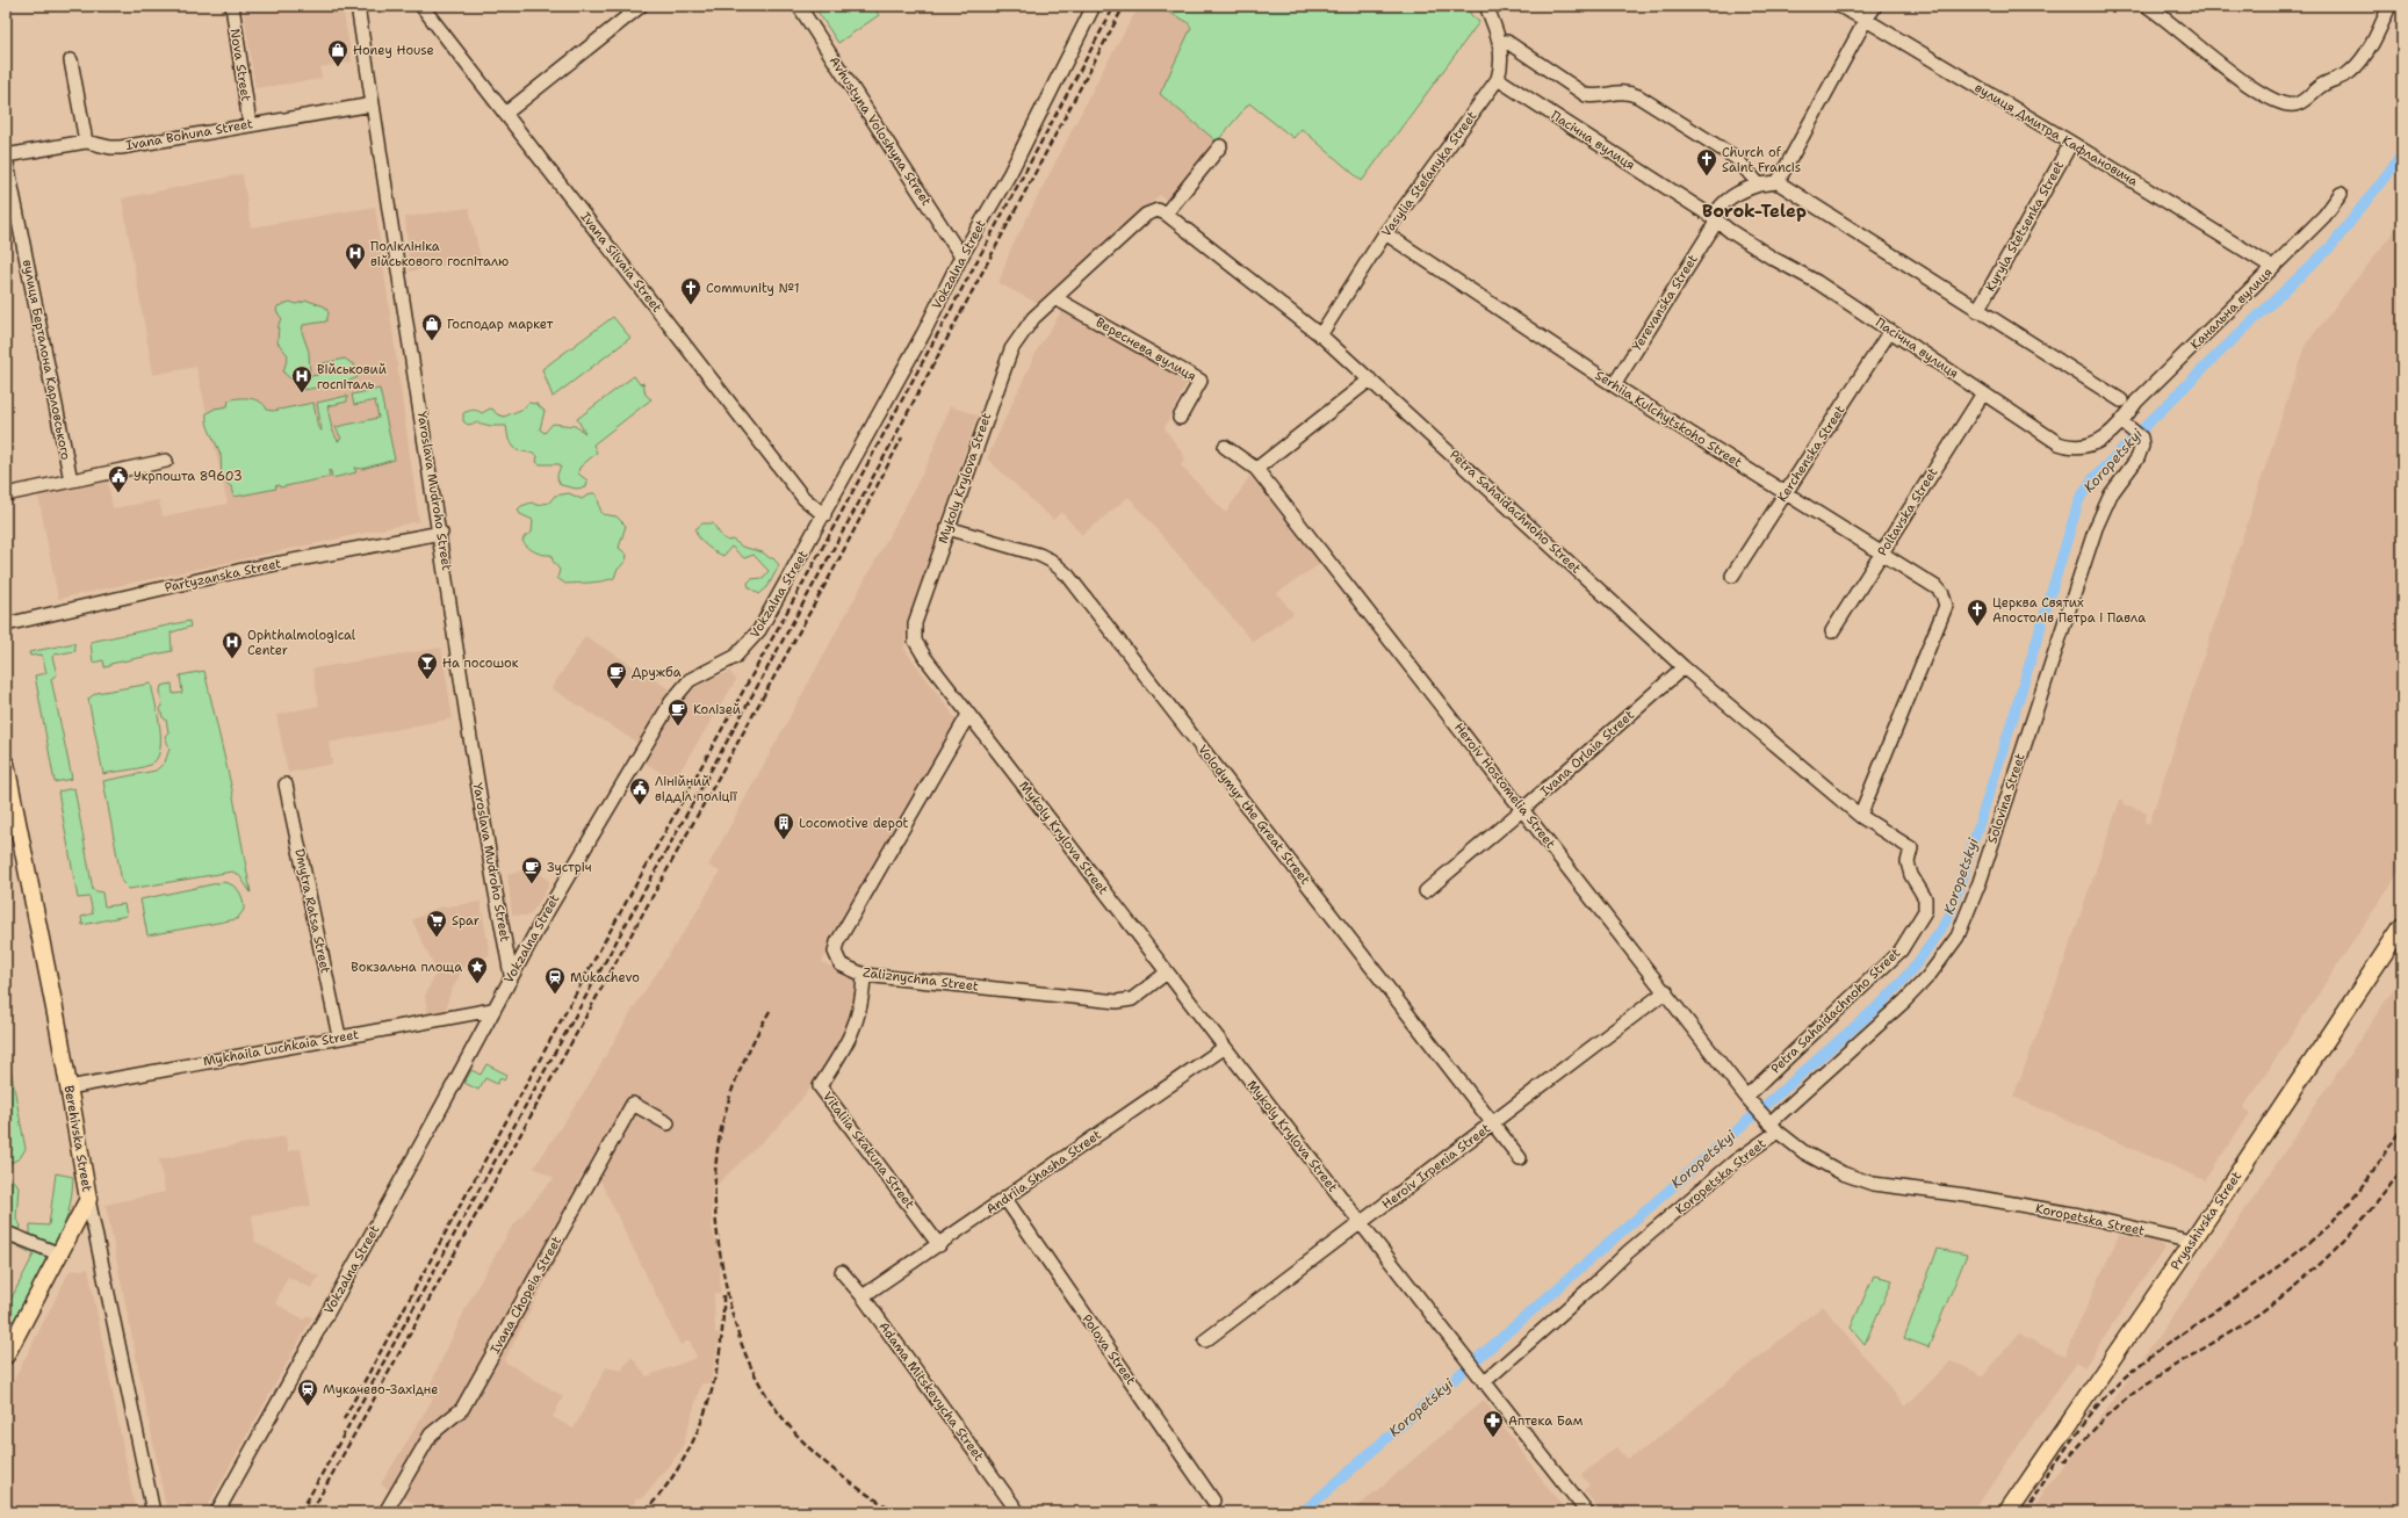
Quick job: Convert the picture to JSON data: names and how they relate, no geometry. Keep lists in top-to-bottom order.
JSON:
{
  "streets": {
    "main road": ["Berehivska Street", "Pryashivska Street"],
    "street": [
      "Nova Street",
      "Avhustyna Voloshyna Street",
      "Ivana Bohuna Street",
      "вулиця Дмитра Кафлановича",
      "Пасічна вулиця",
      "Vasylia Stefanyka Street",
      "Kyryla Stetsenka Street",
      "Ivana Silvaia Street",
      "Vokzalna Street",
      "Yerevanska Street",
      "Канальна вулиця",
      "Вереснева вулиця",
      "вулиця Берталона Карловського",
      "Serhiia Kulchytskoho Street",
      "Kerchenska Street",
      "Mykoly Krylova Street",
      "Yaroslava Mudroho Street",
      "Petra Sahaidachnoho Street",
      "Poltavska Street",
      "Partyzanska Street",
      "Ivana Orlaia Street",
      "Heroiv Hostomelia Street",
      "Solovina Street",
      "Volodymyr the Great Street",
      "Dmytra Ratsa Street",
      "Zaliznychna Street",
      "Mykhaila Luchkaia Street",
      "Vitaliia Skakuna Street",
      "Heroiv Irpenia Street",
      "Andriia Shasha Street",
      "Koropetska Street",
      "Ivana Chopeia Street",
      "Polova Street",
      "Adama Mitskevycha Street"
    ]
  },
  "crossings": [
    ["Nova Street", "Ivana Bohuna Street"],
    ["Avhustyna Voloshyna Street", "Vokzalna Street"],
    ["Ivana Bohuna Street", "вулиця Берталона Карловського"],
    ["Ivana Bohuna Street", "Yaroslava Mudroho Street"],
    ["вулиця Дмитра Кафлановича", "Kyryla Stetsenka Street"],
    ["вулиця Дмитра Кафлановича", "Канальна вулиця"],
    ["Пасічна вулиця", "Vasylia Stefanyka Street"],
    ["Пасічна вулиця", "Yerevanska Street"],
    ["Пасічна вулиця", "Канальна вулиця"],
    ["Пасічна вулиця", "Kerchenska Street"],
    ["Пасічна вулиця", "Poltavska Street"],
    ["Пасічна вулиця", "Solovina Street"],
    ["Vasylia Stefanyka Street", "Serhiia Kulchytskoho Street"],
    ["Vasylia Stefanyka Street", "Petra Sahaidachnoho Street"],
    ["Ivana Silvaia Street", "Vokzalna Street"],
    ["Vokzalna Street", "Yaroslava Mudroho Street"],
    ["Vokzalna Street", "Mykhaila Luchkaia Street"],
    ["Yerevanska Street", "Serhiia Kulchytskoho Street"],
    ["Канальна вулиця", "Solovina Street"],
    ["Вереснева вулиця", "Mykoly Krylova Street"],
    ["Serhiia Kulchytskoho Street", "Kerchenska Street"],
    ["Serhiia Kulchytskoho Street", "Petra Sahaidachnoho Street"],
    ["Serhiia Kulchytskoho Street", "Poltavska Street"],
    ["Mykoly Krylova Street", "Petra Sahaidachnoho Street"],
    ["Mykoly Krylova Street", "Volodymyr the Great Street"],
    ["Mykoly Krylova Street", "Zaliznychna Street"],
    ["Mykoly Krylova Street", "Heroiv Irpenia Street"],
    ["Mykoly Krylova Street", "Andriia Shasha Street"],
    ["Mykoly Krylova Street", "Koropetska Street"],
    ["Yaroslava Mudroho Street", "Partyzanska Street"],
    ["Petra Sahaidachnoho Street", "Ivana Orlaia Street"],
    ["Petra Sahaidachnoho Street", "Heroiv Hostomelia Street"],
    ["Ivana Orlaia Street", "Heroiv Hostomelia Street"],
    ["Heroiv Hostomelia Street", "Solovina Street"],
    ["Heroiv Hostomelia Street", "Heroiv Irpenia Street"],
    ["Heroiv Hostomelia Street", "Koropetska Street"],
    ["Solovina Street", "Koropetska Street"],
    ["Volodymyr the Great Street", "Heroiv Irpenia Street"],
    ["Dmytra Ratsa Street", "Mykhaila Luchkaia Street"],
    ["Zaliznychna Street", "Vitaliia Skakuna Street"],
    ["Mykhaila Luchkaia Street", "Berehivska Street"],
    ["Vitaliia Skakuna Street", "Andriia Shasha Street"],
    ["Andriia Shasha Street", "Polova Street"],
    ["Andriia Shasha Street", "Adama Mitskevycha Street"],
    ["Koropetska Street", "Pryashivska Street"]
  ],
  "districts": ["Borok-Telep"],
  "water": ["Koropetskyi"],
  "places": {
    "shop": ["Honey House", "Господар маркет"],
    "church": ["Church of Saint Francis", "Community №1", "Церква Святих Апостолів Петра і Павла"],
    "hospital": ["Поліклініка військового госпіталю", "Військовий госпіталь", "Ophthalmological Center"],
    "public building": ["Укрпошта 89603", "Лінійний відділ поліції"],
    "bar": ["На посошок"],
    "cafe": ["Дружба", "Колізей", "Зустріч"],
    "building": ["Locomotive depot"],
    "supermarket": ["Spar"],
    "place": ["Вокзальна площа"],
    "station": ["Mukachevo", "Мукачево-Західне"],
    "pharmacy": ["Аптека Бам"]
  }
}
